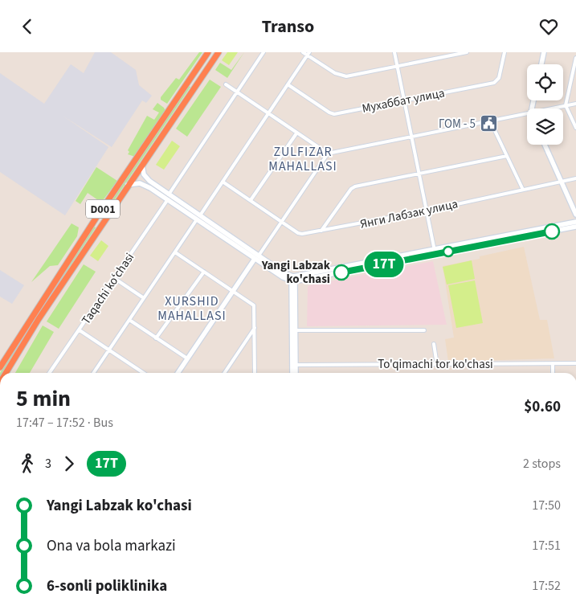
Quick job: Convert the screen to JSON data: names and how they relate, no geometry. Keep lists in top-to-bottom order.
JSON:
{
  "streets": {
    "highway": ["D001"],
    "street": [
      "Мухаббат улица",
      "Янги Лабзак улица",
      "Taqachi koʻchasi",
      "To'qimachi tor ko'chasi"
    ]
  },
  "districts": ["ZULFIZAR MAHALLASI", "XURSHID MAHALLASI"],
  "places": {
    "public building": ["ГОМ - 5"],
    "other": ["Yangi Labzak ko'chasi"]
  },
  "lines": ["bus line 17T"],
  "page": {
    "header": "Transo",
    "on_map": "17T",
    "heading": ["5 min", "17:47 – 17:52 · Bus", "$0.60"],
    "legs": ["3", "17T", "2 stops"],
    "list": [
      {
        "name": "Yangi Labzak ko'chasi",
        "value": "17:50"
      },
      {
        "name": "Ona va bola markazi",
        "value": "17:51"
      },
      {
        "name": "6-sonli poliklinika",
        "value": "17:52"
      }
    ]
  }
}
